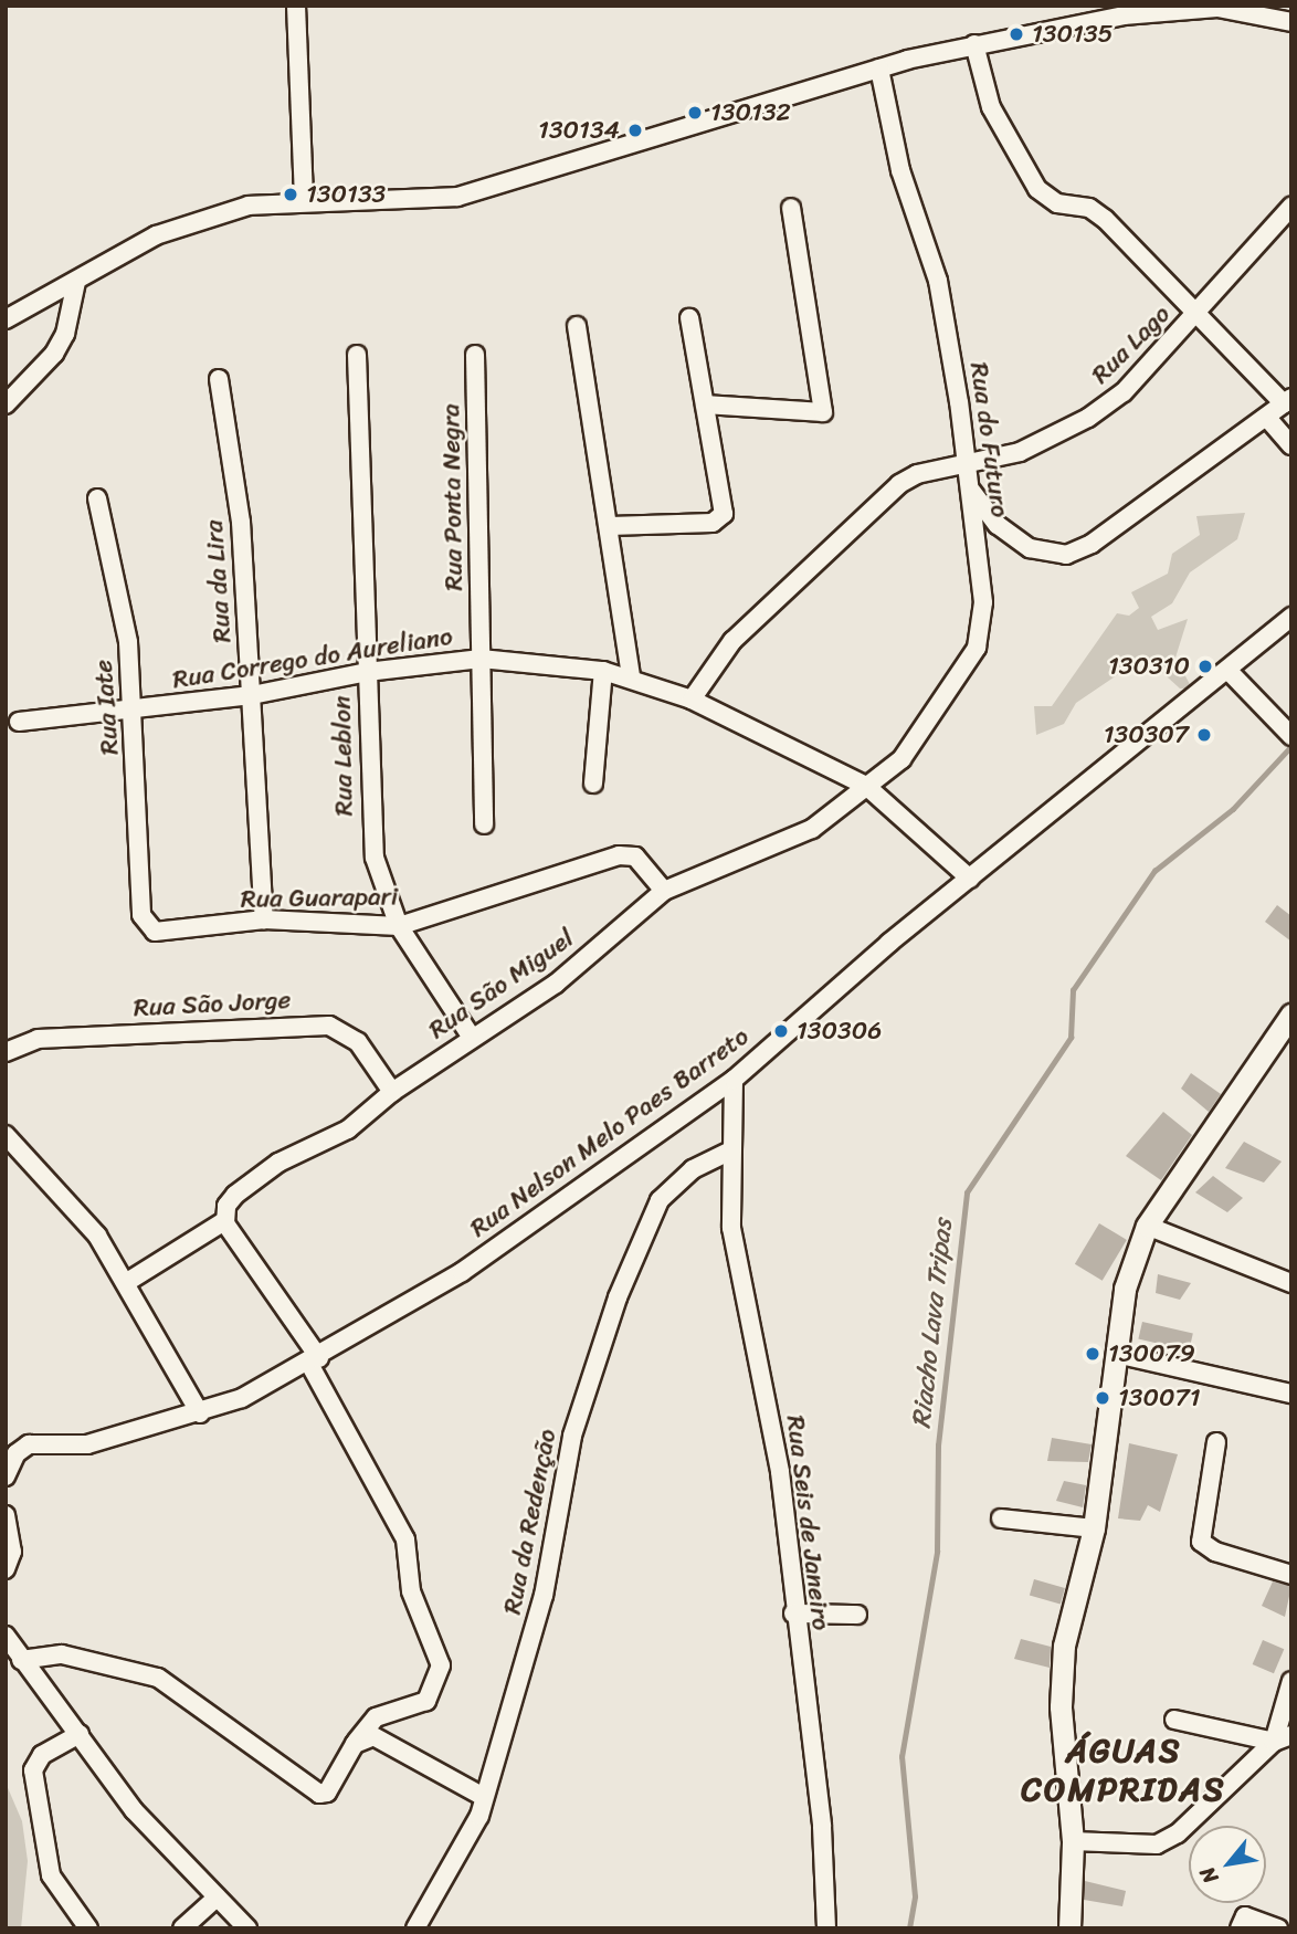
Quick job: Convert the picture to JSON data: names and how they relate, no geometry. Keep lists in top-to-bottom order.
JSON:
{
  "streets": {
    "street": [
      "Rua Lago",
      "Rua do Futuro",
      "Rua Ponta Negra",
      "Rua da Lira",
      "Rua Corrego do Aureliano",
      "Rua Iate",
      "Rua Leblon",
      "Rua Guarapari",
      "Rua São Miguel",
      "Rua São Jorge",
      "Rua Nelson Melo Paes Barreto",
      "Rua da Redenção",
      "Rua Seis de Janeiro"
    ]
  },
  "crossings": [
    ["Rua Lago", "Rua do Futuro"],
    ["Rua Lago", "Rua Corrego do Aureliano"],
    ["Rua do Futuro", "Rua Corrego do Aureliano"],
    ["Rua do Futuro", "Rua São Miguel"],
    ["Rua Ponta Negra", "Rua Corrego do Aureliano"],
    ["Rua da Lira", "Rua Corrego do Aureliano"],
    ["Rua da Lira", "Rua Guarapari"],
    ["Rua Corrego do Aureliano", "Rua Iate"],
    ["Rua Corrego do Aureliano", "Rua Leblon"],
    ["Rua Corrego do Aureliano", "Rua São Miguel"],
    ["Rua Corrego do Aureliano", "Rua Nelson Melo Paes Barreto"],
    ["Rua Iate", "Rua Guarapari"],
    ["Rua Leblon", "Rua Guarapari"],
    ["Rua Leblon", "Rua São Miguel"],
    ["Rua Guarapari", "Rua São Miguel"],
    ["Rua São Miguel", "Rua São Jorge"],
    ["Rua Nelson Melo Paes Barreto", "Rua Seis de Janeiro"],
    ["Rua da Redenção", "Rua Seis de Janeiro"]
  ],
  "districts": ["ÁGUAS COMPRIDAS"],
  "water": ["Riacho Lava Tripas"],
  "places": [
    "130135",
    "130132",
    "130134",
    "130133",
    "130310",
    "130307",
    "130306",
    "130079",
    "130071"
  ],
  "north": "bottom left"
}
